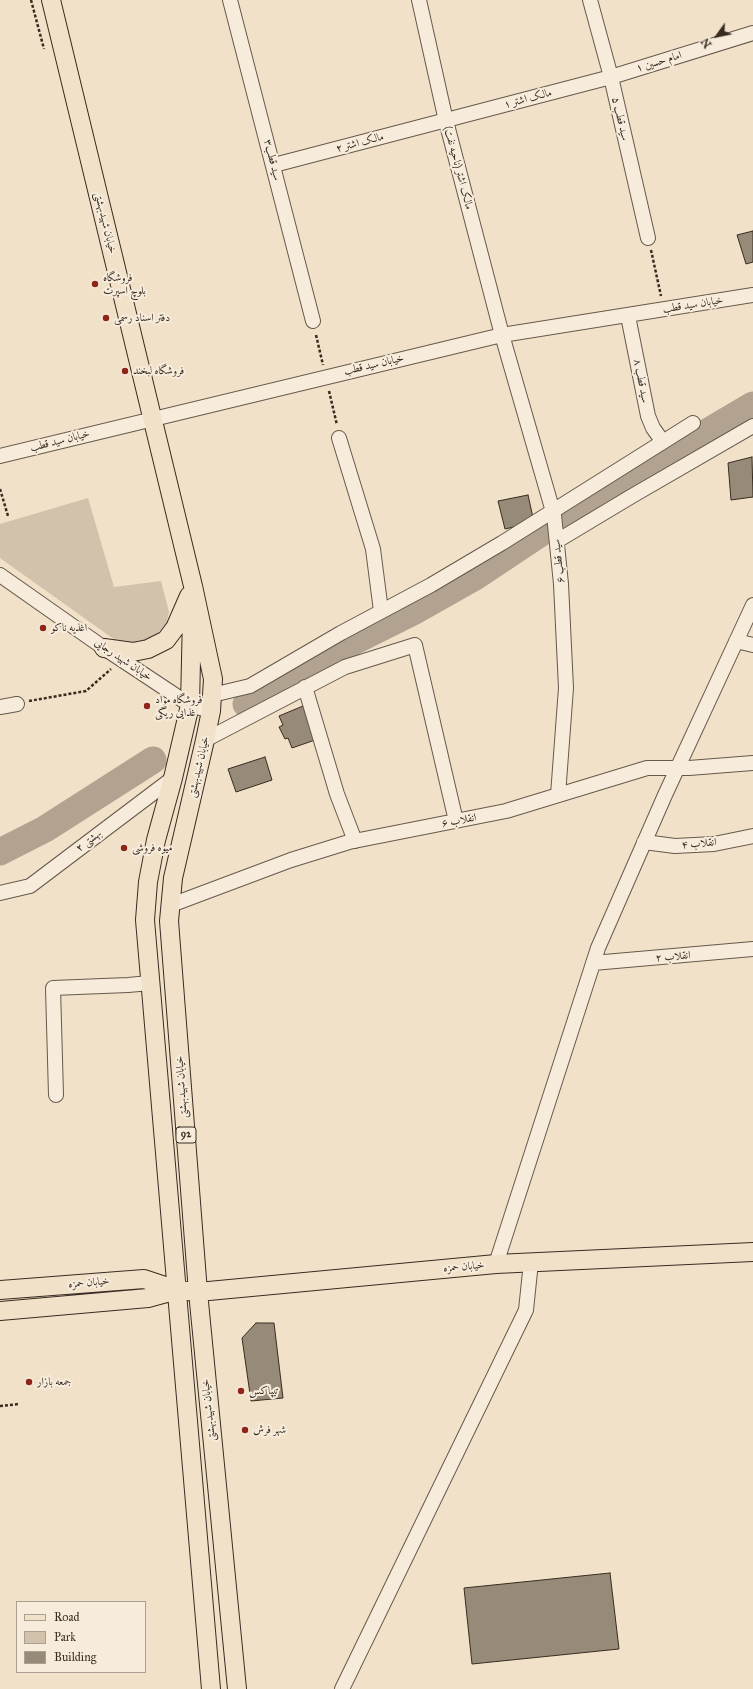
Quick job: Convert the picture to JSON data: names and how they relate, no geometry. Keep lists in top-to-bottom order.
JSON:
{
  "streets": {
    "main road": ["خیابان شهیدبهشتی", "92", "خیابان حمزه"],
    "street": [
      "امام حسین ۱",
      "مالک اشتر ۱",
      "سید قطب ۵",
      "مالک اشتر ۲",
      "سید قطب۳",
      "مالک اشتر (ناحیه نفت)",
      "خیابان سید قطب",
      "سید قطب ۸",
      "سید قطب ۶",
      "خیابان شهید رجایی",
      "انقلاب ۶",
      "بهشتی ۲",
      "انقلاب ۴",
      "انقلاب ۲"
    ]
  },
  "crossings": [
    ["امام حسین ۱", "مالک اشتر ۱"],
    ["امام حسین ۱", "سید قطب ۵"],
    ["مالک اشتر ۱", "سید قطب ۵"],
    ["مالک اشتر ۱", "مالک اشتر ۲"],
    ["مالک اشتر ۱", "مالک اشتر (ناحیه نفت)"],
    ["مالک اشتر ۲", "سید قطب۳"],
    ["مالک اشتر ۲", "مالک اشتر (ناحیه نفت)"],
    ["مالک اشتر (ناحیه نفت)", "خیابان سید قطب"],
    ["مالک اشتر (ناحیه نفت)", "سید قطب ۶"],
    ["خیابان شهیدبهشتی", "خیابان سید قطب"],
    ["خیابان شهیدبهشتی", "خیابان شهید رجایی"],
    ["خیابان شهیدبهشتی", "انقلاب ۶"],
    ["خیابان شهیدبهشتی", "بهشتی ۲"],
    ["خیابان شهیدبهشتی", "خیابان حمزه"],
    ["خیابان سید قطب", "سید قطب ۸"],
    ["خیابان سید قطب", "سید قطب ۶"],
    ["سید قطب ۶", "انقلاب ۶"]
  ],
  "places": [
    "فروشگاه بلوچ اسپرت",
    "دفتر اسناد رسمی",
    "فروشگاه لبخند",
    "اغذیه ناکو",
    "فروشگاه مواد غذایی ریگی",
    "میوه فروشی",
    "جمعه بازار",
    "تیپاکس",
    "شهر فرش"
  ],
  "legend": ["Road", "Park", "Building"],
  "north": "bottom left"
}
